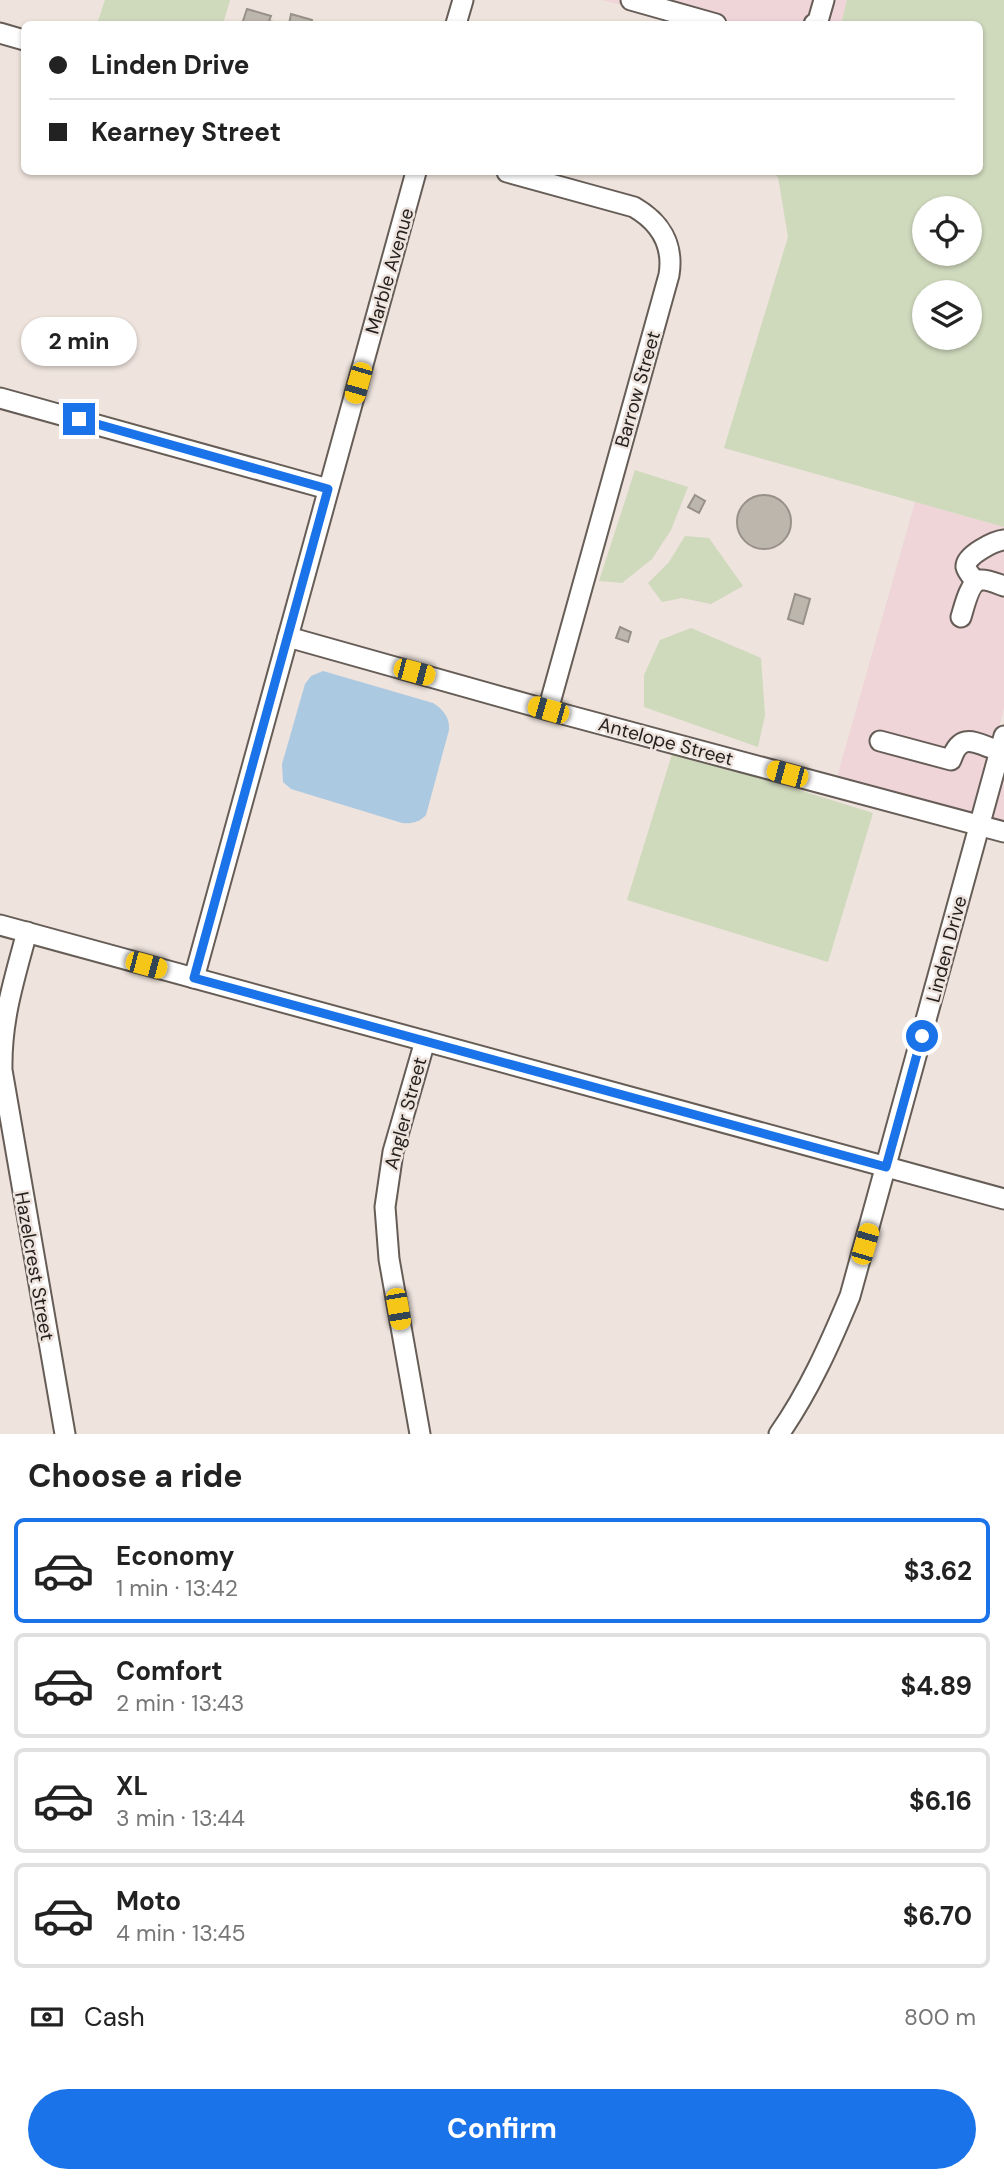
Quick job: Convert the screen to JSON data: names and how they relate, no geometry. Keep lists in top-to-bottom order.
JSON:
{
  "streets": {
    "street": [
      "Marble Avenue",
      "Barrow Street",
      "Antelope Street",
      "Linden Drive",
      "Angler Street",
      "Hazelcrest Street"
    ]
  },
  "crossings": [
    ["Marble Avenue", "Antelope Street"],
    ["Barrow Street", "Antelope Street"],
    ["Antelope Street", "Linden Drive"]
  ],
  "page": {
    "banner": ["Linden Drive", "Kearney Street"],
    "bubble": "2 min",
    "heading": "Choose a ride",
    "list": [
      {
        "name": "Economy",
        "note": "1 min · 13:42",
        "value": "$3.62"
      },
      {
        "name": "Comfort",
        "note": "2 min · 13:43",
        "value": "$4.89"
      },
      {
        "name": "XL",
        "note": "3 min · 13:44",
        "value": "$6.16"
      },
      {
        "name": "Moto",
        "note": "4 min · 13:45",
        "value": "$6.70"
      }
    ],
    "pay": ["Cash", "800 m"],
    "buttons": "Confirm"
  }
}
